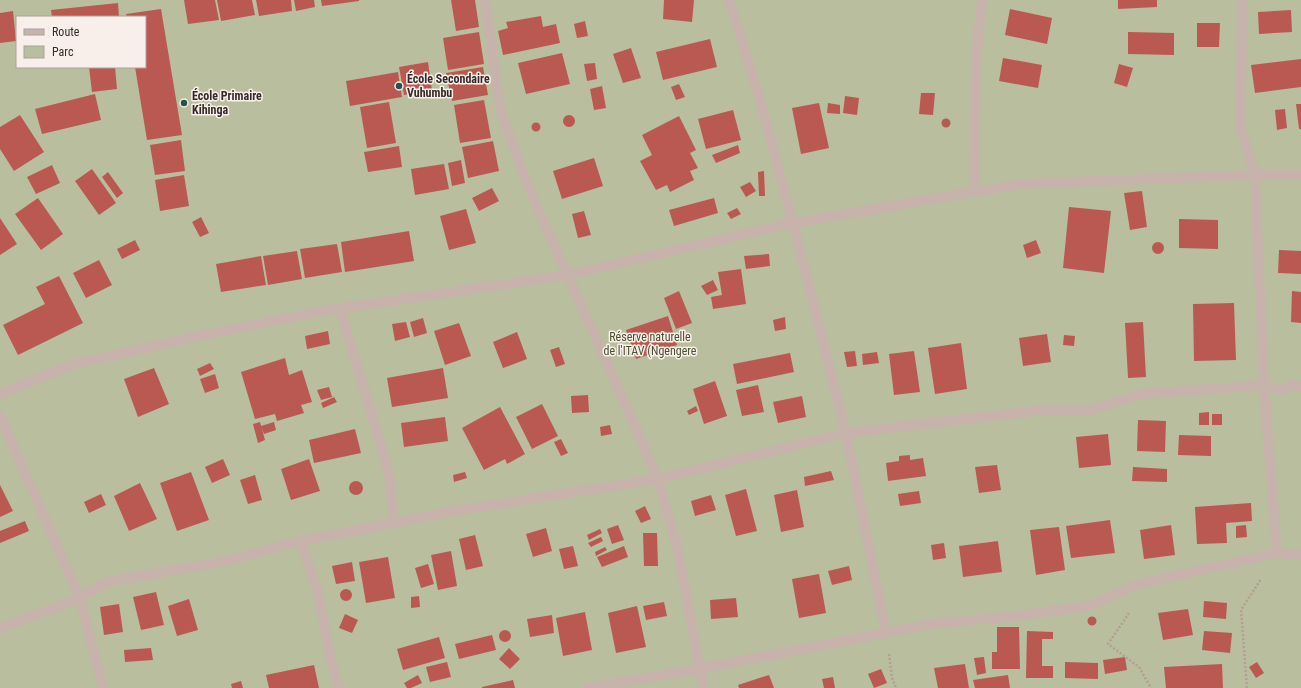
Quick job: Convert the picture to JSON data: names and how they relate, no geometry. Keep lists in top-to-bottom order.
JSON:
{
  "parks": ["Réserve naturelle de l'ITAV (Ngengere"],
  "places": ["École Secondaire Vuhumbu", "École Primaire Kihinga"],
  "legend": ["Route", "Parc"]
}
